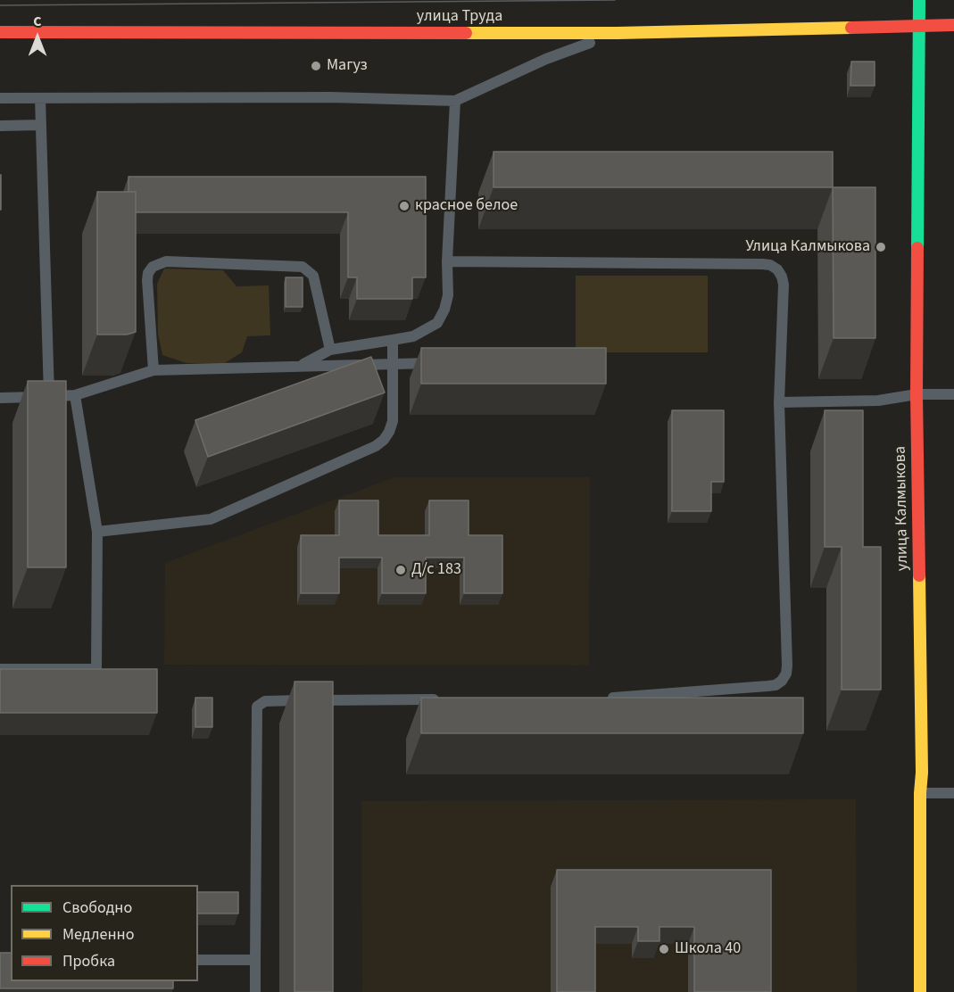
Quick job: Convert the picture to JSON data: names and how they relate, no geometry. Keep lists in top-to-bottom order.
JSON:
{
  "streets": {
    "main road": ["улица Труда", "улица Калмыкова"]
  },
  "crossings": [
    ["улица Труда", "улица Калмыкова"]
  ],
  "places": [
    "Магуз",
    "красное белое",
    "Улица Калмыкова",
    "Д/с 183",
    "Школа 40"
  ],
  "legend": ["Свободно", "Медленно", "Пробка"],
  "north": "top"
}
